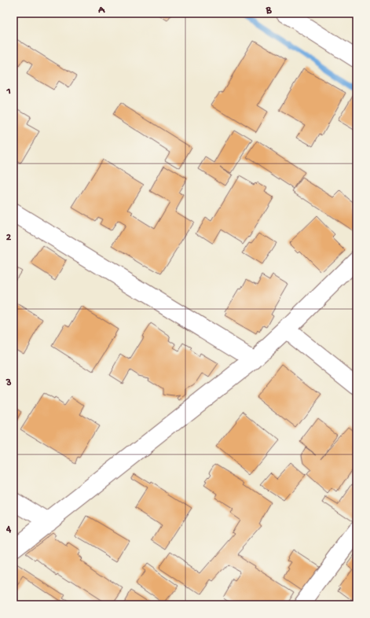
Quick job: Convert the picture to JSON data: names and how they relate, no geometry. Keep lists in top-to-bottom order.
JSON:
{
  "grid": {
    "columns": ["A", "B"],
    "rows": [
      "1",
      "2",
      "3",
      "4"
    ]
  }
}
